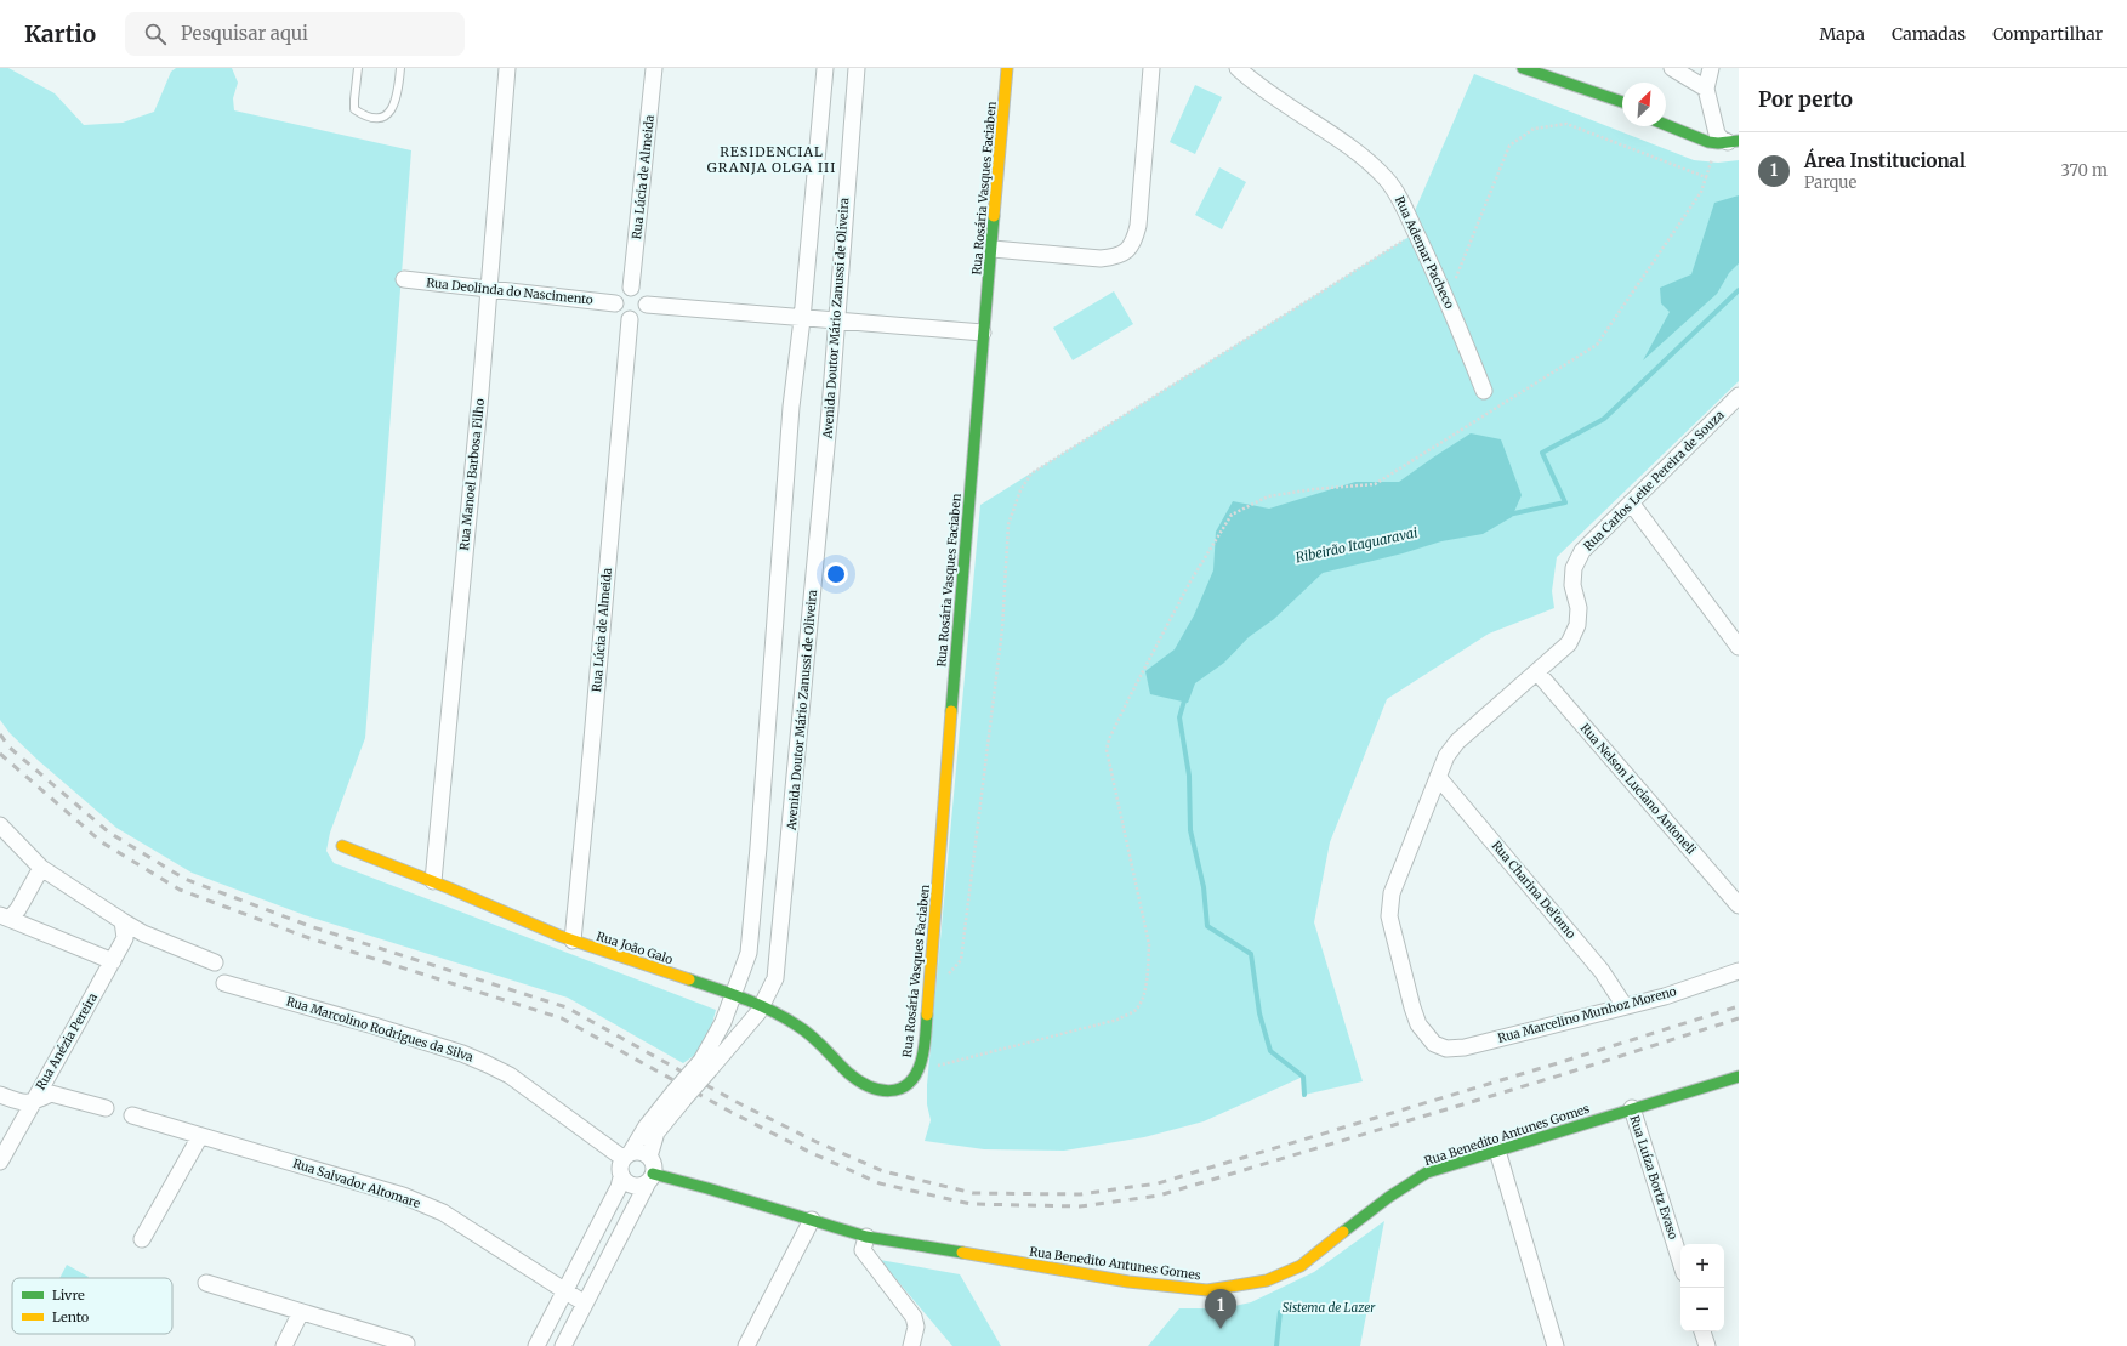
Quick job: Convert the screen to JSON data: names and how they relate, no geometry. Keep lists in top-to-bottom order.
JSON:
{
  "streets": {
    "street": [
      "Rua Lúcia de Almeida",
      "Rua Rosária Vasques Faciaben",
      "Rua Ademar Pacheco",
      "Rua Deolinda do Nascimento",
      "Avenida Doutor Mário Zanussi de Oliveira",
      "Rua Manoel Barbosa Filho",
      "Rua Carlos Leite Pereira de Souza",
      "Rua Nelson Luciano Antoneli",
      "Rua Charina Del'omo",
      "Rua João Galo",
      "Rua Marcelino Munhoz Moreno",
      "Rua Marcolino Rodrigues da Silva",
      "Rua Anézia Pereira",
      "Rua Benedito Antunes Gomes",
      "Rua Luíza Bortz Evaso",
      "Rua Salvador Altomare"
    ]
  },
  "crossings": [
    ["Rua Lúcia de Almeida", "Rua Deolinda do Nascimento"],
    ["Rua Lúcia de Almeida", "Rua João Galo"],
    ["Rua Rosária Vasques Faciaben", "Rua João Galo"],
    ["Rua Deolinda do Nascimento", "Rua Manoel Barbosa Filho"],
    ["Avenida Doutor Mário Zanussi de Oliveira", "Rua João Galo"],
    ["Rua Manoel Barbosa Filho", "Rua João Galo"],
    ["Rua Carlos Leite Pereira de Souza", "Rua Nelson Luciano Antoneli"],
    ["Rua Carlos Leite Pereira de Souza", "Rua Charina Del'omo"],
    ["Rua Carlos Leite Pereira de Souza", "Rua Marcelino Munhoz Moreno"],
    ["Rua Charina Del'omo", "Rua Marcelino Munhoz Moreno"],
    ["Rua Marcolino Rodrigues da Silva", "Rua Benedito Antunes Gomes"],
    ["Rua Benedito Antunes Gomes", "Rua Luíza Bortz Evaso"]
  ],
  "districts": ["RESIDENCIAL GRANJA OLGA III"],
  "water": ["Ribeirão Itaguaravai"],
  "parks": ["Sistema de Lazer"],
  "legend": ["Livre", "Lento"],
  "north": "top right",
  "page": {
    "header": "Kartio",
    "search": "Pesquisar aqui",
    "nav": ["Mapa", "Camadas", "Compartilhar"],
    "heading": "Por perto",
    "list": [
      {
        "mark": "1",
        "name": "Área Institucional",
        "note": "Parque",
        "value": "370 m"
      }
    ],
    "map_buttons": ["+", "−"],
    "pins": "1"
  }
}
